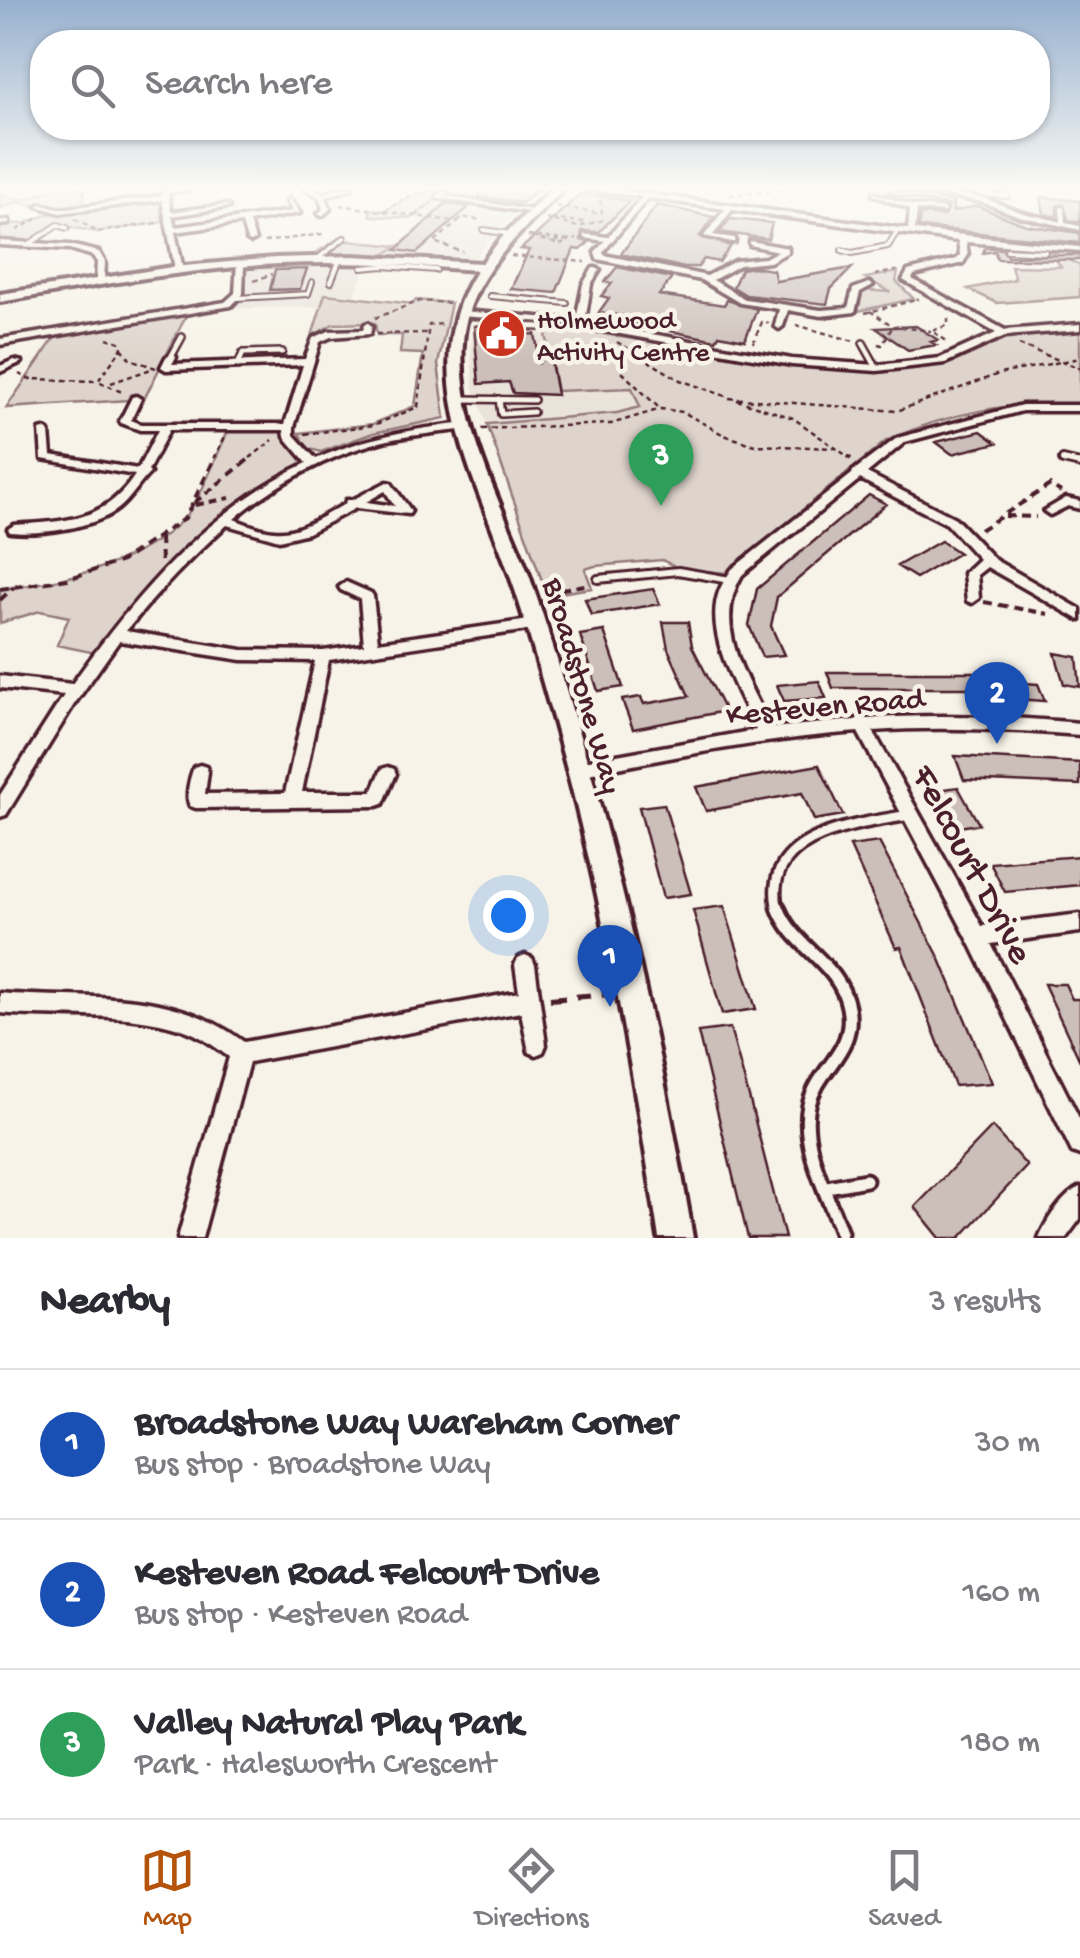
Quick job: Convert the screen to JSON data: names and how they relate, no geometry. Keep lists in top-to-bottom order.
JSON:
{
  "streets": {
    "street": ["Broadstone Way", "Kesteven Road", "Felcourt Drive"]
  },
  "crossings": [
    ["Broadstone Way", "Kesteven Road"],
    ["Kesteven Road", "Felcourt Drive"]
  ],
  "places": {
    "public building": ["Holmewood Activity Centre"]
  },
  "page": {
    "search": "Search here",
    "pins": ["3", "2", "1"],
    "heading": ["Nearby", "3 results"],
    "list": [
      {
        "mark": "1",
        "name": "Broadstone Way Wareham Corner",
        "note": "Bus stop · Broadstone Way",
        "value": "30 m"
      },
      {
        "mark": "2",
        "name": "Kesteven Road Felcourt Drive",
        "note": "Bus stop · Kesteven Road",
        "value": "160 m"
      },
      {
        "mark": "3",
        "name": "Valley Natural Play Park",
        "note": "Park · Halesworth Crescent",
        "value": "180 m"
      }
    ],
    "nav": ["Map", "Directions", "Saved"]
  }
}
